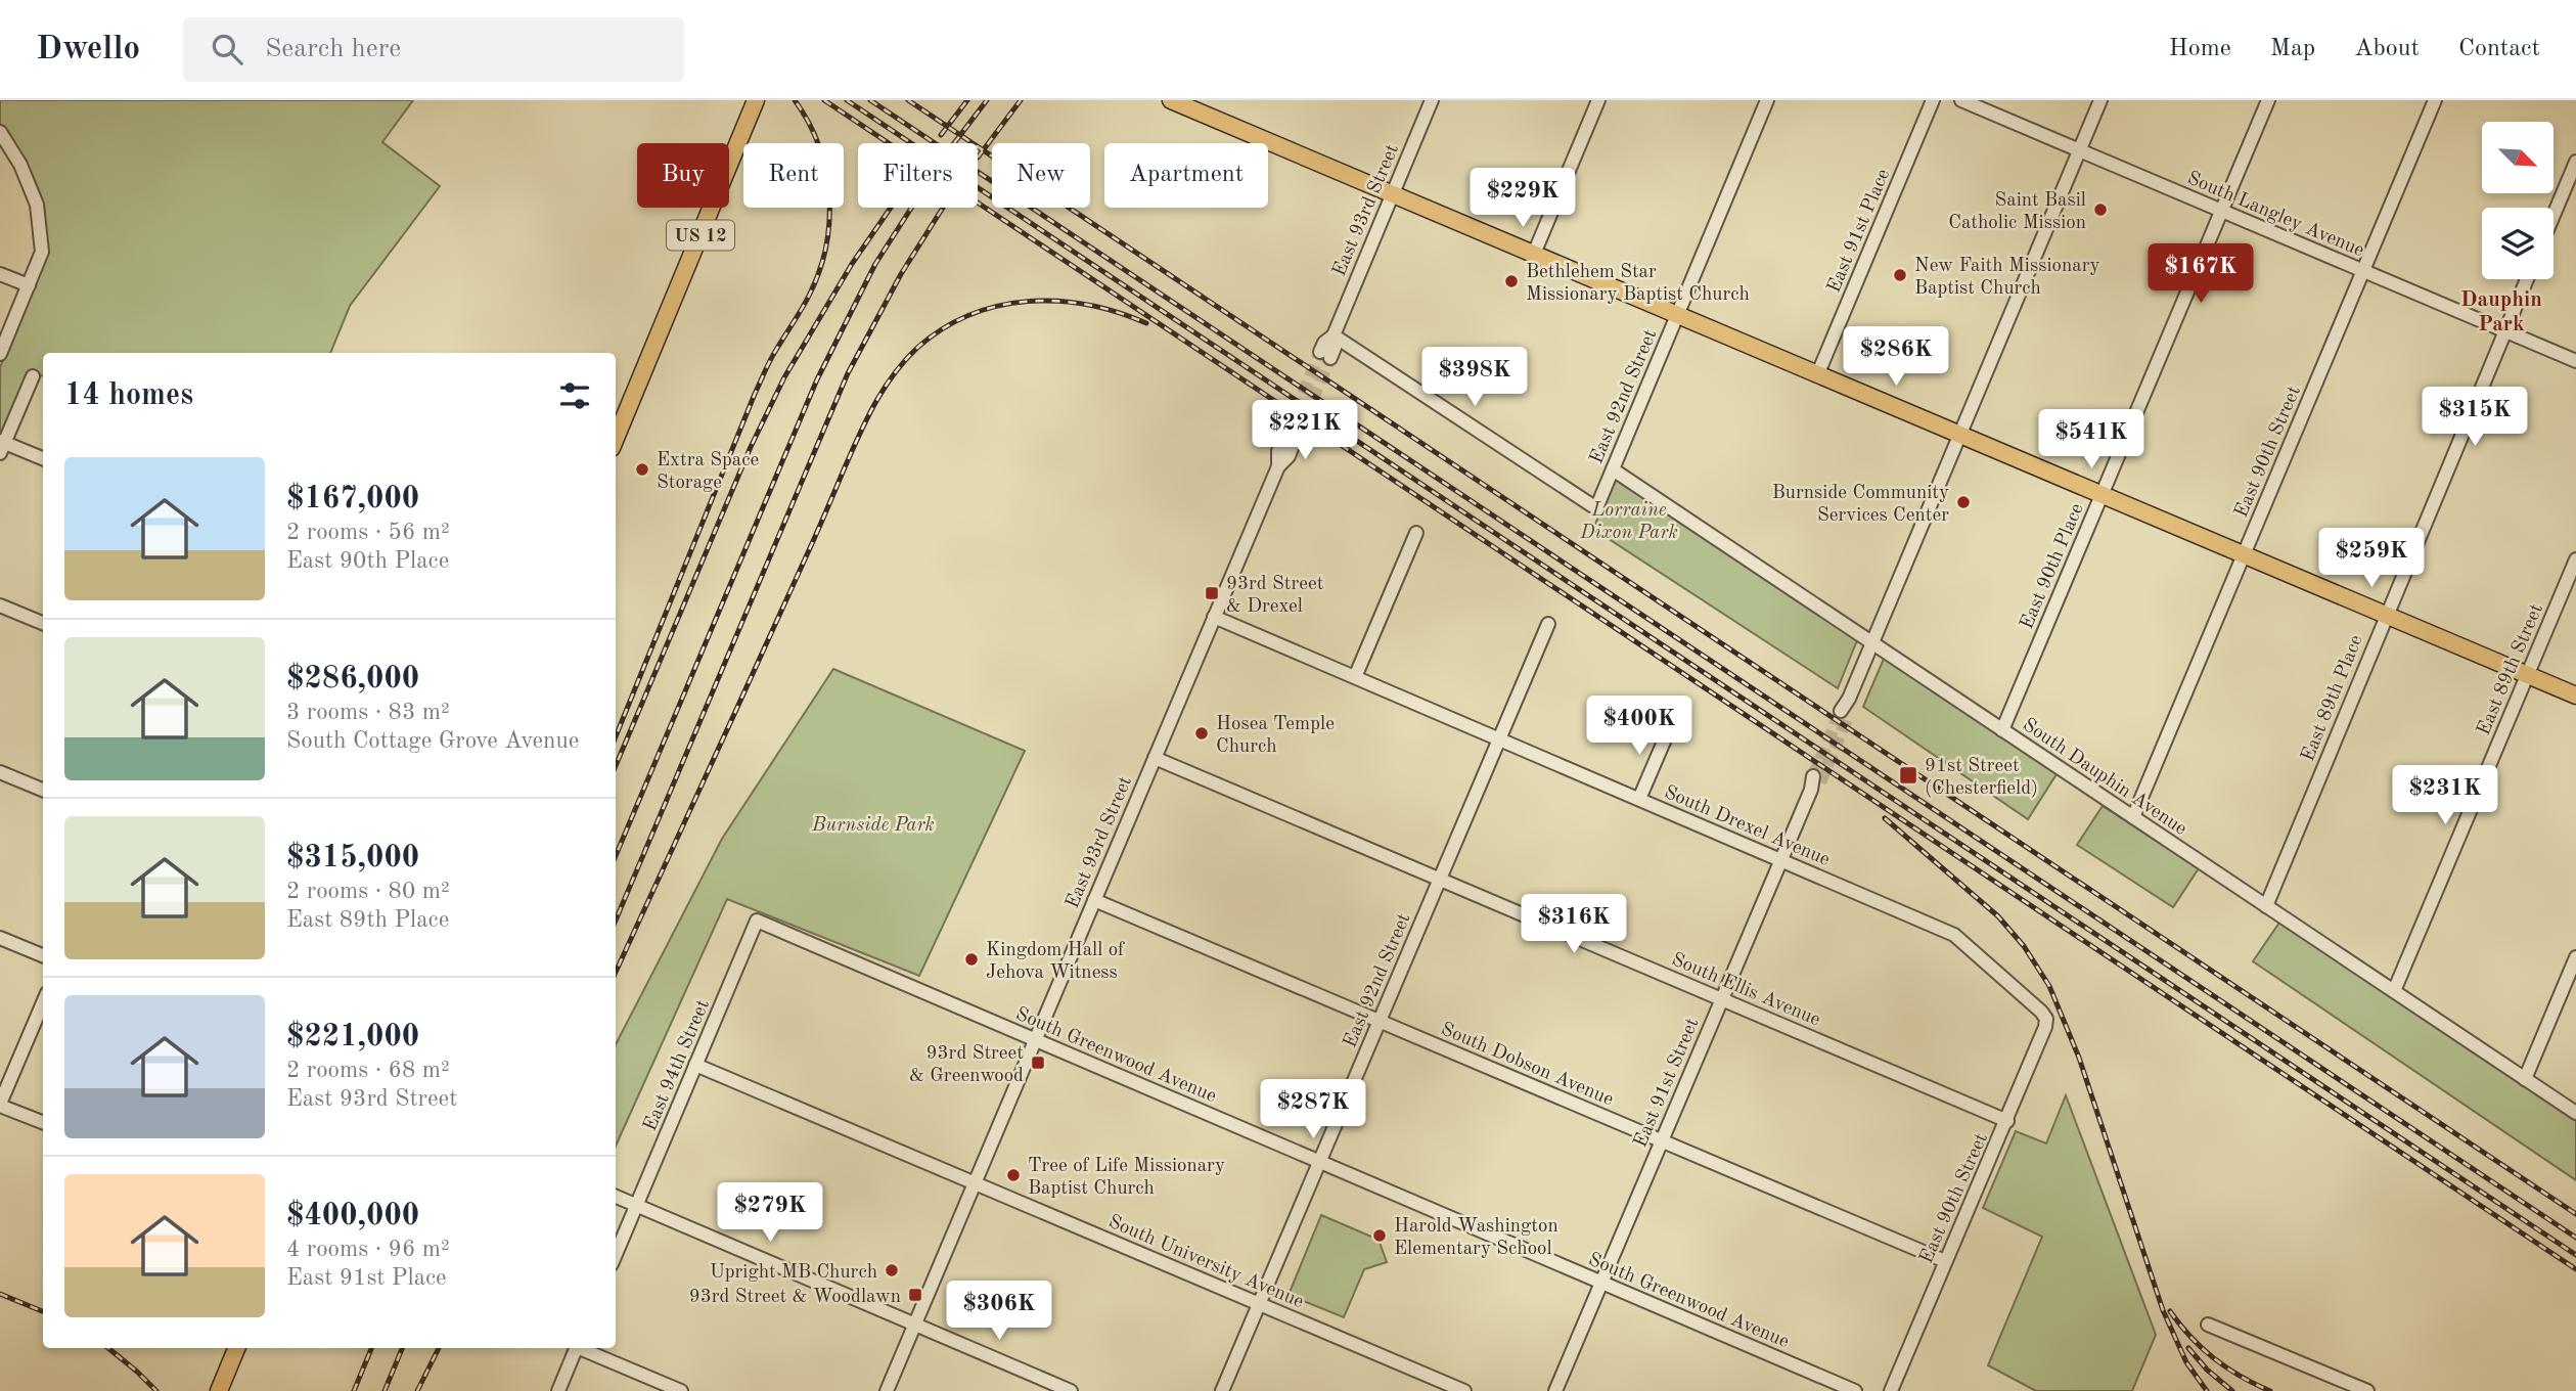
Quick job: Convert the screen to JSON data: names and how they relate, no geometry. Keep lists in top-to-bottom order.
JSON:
{
  "streets": {
    "main road": ["US 12"],
    "street": [
      "East 93rd Street",
      "South Langley Avenue",
      "East 91st Place",
      "East 92nd Street",
      "East 90th Street",
      "East 90th Place",
      "East 89th Street",
      "East 89th Place",
      "South Dauphin Avenue",
      "South Drexel Avenue",
      "South Ellis Avenue",
      "South Greenwood Avenue",
      "South Dobson Avenue",
      "East 94th Street",
      "East 91st Street",
      "South University Avenue"
    ]
  },
  "crossings": [
    ["East 93rd Street", "East 92nd Street"],
    ["East 93rd Street", "South Drexel Avenue"],
    ["East 93rd Street", "South Ellis Avenue"],
    ["East 93rd Street", "South Greenwood Avenue"],
    ["East 93rd Street", "South Dobson Avenue"],
    ["East 93rd Street", "South University Avenue"],
    ["South Langley Avenue", "East 90th Street"],
    ["South Langley Avenue", "East 90th Place"],
    ["South Langley Avenue", "East 89th Place"],
    ["East 92nd Street", "South Dauphin Avenue"],
    ["East 92nd Street", "South Drexel Avenue"],
    ["East 92nd Street", "South Ellis Avenue"],
    ["East 92nd Street", "South Greenwood Avenue"],
    ["East 92nd Street", "South Dobson Avenue"],
    ["East 92nd Street", "South University Avenue"],
    ["East 90th Street", "South Dauphin Avenue"],
    ["East 90th Street", "South Drexel Avenue"],
    ["East 90th Street", "South Ellis Avenue"],
    ["East 90th Street", "South Dobson Avenue"],
    ["East 90th Place", "South Dauphin Avenue"],
    ["East 89th Street", "South Dauphin Avenue"],
    ["East 89th Place", "South Dauphin Avenue"],
    ["South Drexel Avenue", "East 91st Street"],
    ["South Ellis Avenue", "East 91st Street"],
    ["South Greenwood Avenue", "East 94th Street"],
    ["South Greenwood Avenue", "East 91st Street"],
    ["South Dobson Avenue", "East 91st Street"],
    ["East 94th Street", "South University Avenue"]
  ],
  "districts": ["Dauphin Park"],
  "parks": ["Lorraine Dixon Park", "Burnside Park"],
  "places": {
    "other": [
      "Saint Basil Catholic Mission",
      "New Faith Missionary Baptist Church",
      "Bethlehem Star Missionary Baptist Church",
      "Extra Space Storage",
      "Burnside Community Services Center",
      "Hosea Temple Church",
      "Kingdom Hall of Jehova Witness",
      "Tree of Life Missionary Baptist Church",
      "Harold Washington Elementary School",
      "Upright MB Church"
    ],
    "transit": [
      "93rd Street & Drexel",
      "91st Street (Chesterfield)",
      "93rd Street & Greenwood",
      "93rd Street & Woodlawn"
    ]
  },
  "north": "bottom right",
  "page": {
    "header": "Dwello",
    "search": "Search here",
    "nav": [
      "Home",
      "Map",
      "About",
      "Contact"
    ],
    "chip": [
      "Buy",
      "Rent",
      "Filters",
      "New",
      "Apartment"
    ],
    "price": [
      "$229K",
      "$167K",
      "$286K",
      "$398K",
      "$315K",
      "$221K",
      "$541K",
      "$259K",
      "$400K",
      "$231K",
      "$316K",
      "$287K",
      "$279K",
      "$306K"
    ],
    "heading": "14 homes",
    "list": [
      {
        "name": "$167,000",
        "note": "2 rooms · 56 m² · East 90th Place"
      },
      {
        "name": "$286,000",
        "note": "3 rooms · 83 m² · South Cottage Grove Avenue"
      },
      {
        "name": "$315,000",
        "note": "2 rooms · 80 m² · East 89th Place"
      },
      {
        "name": "$221,000",
        "note": "2 rooms · 68 m² · East 93rd Street"
      },
      {
        "name": "$400,000",
        "note": "4 rooms · 96 m² · East 91st Place"
      }
    ]
  }
}
